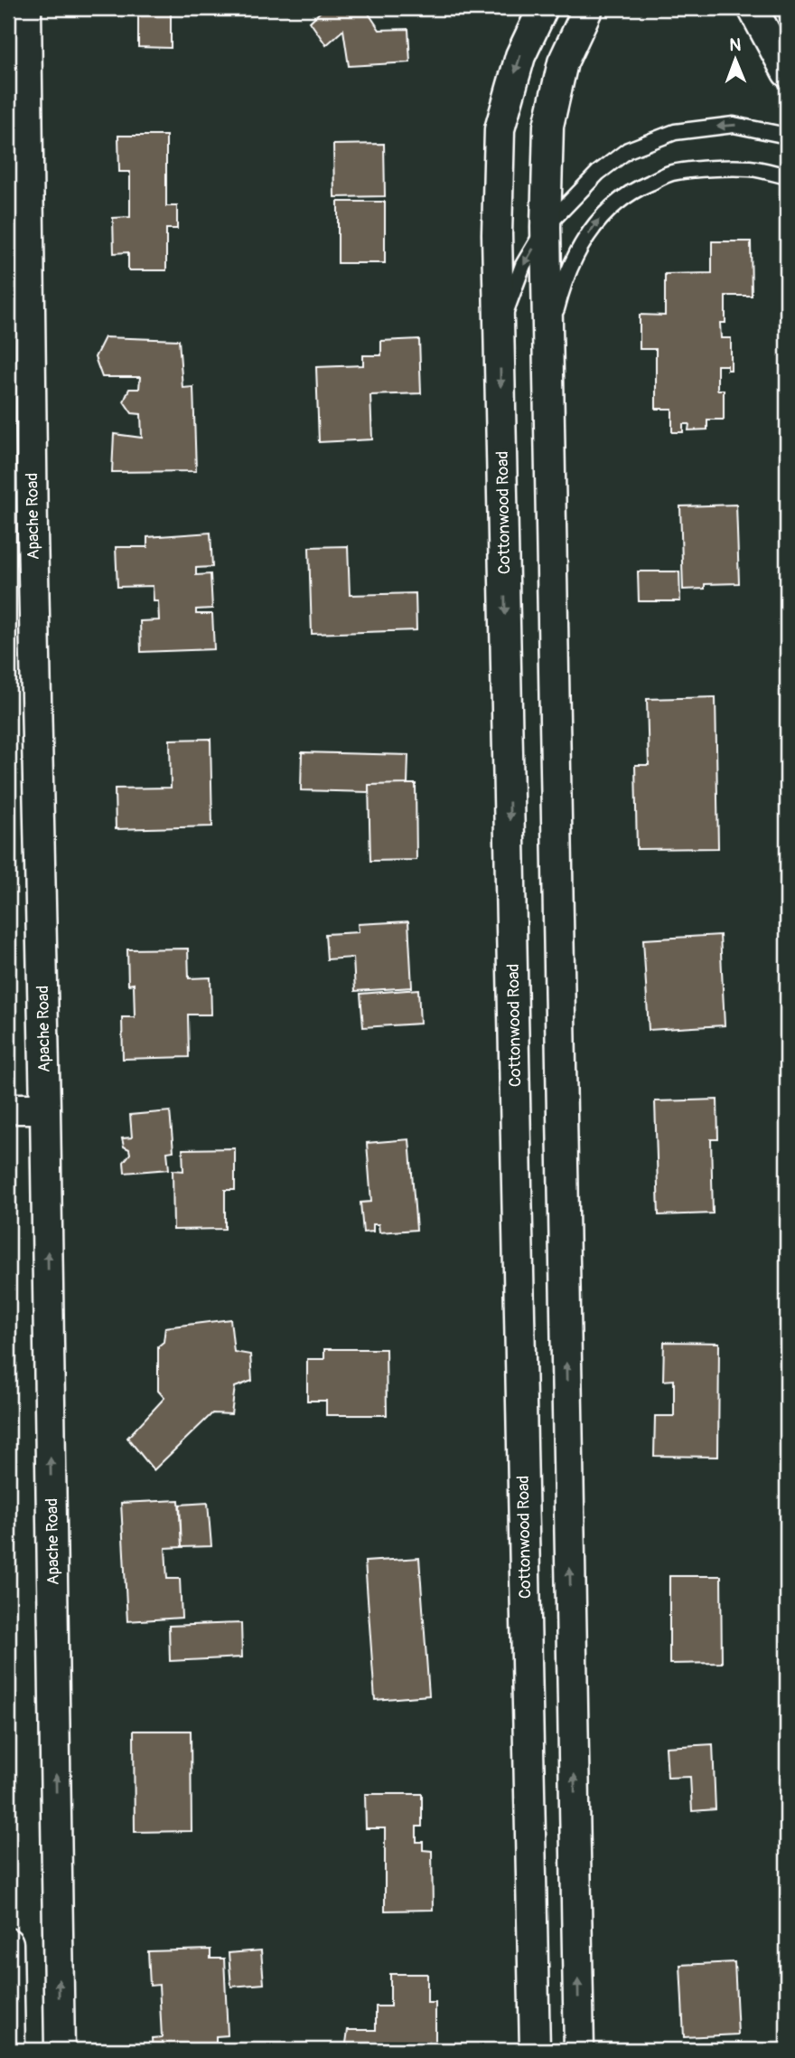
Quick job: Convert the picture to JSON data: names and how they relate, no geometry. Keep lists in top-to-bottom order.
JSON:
{
  "streets": {
    "street": ["Cottonwood Road", "Apache Road"]
  },
  "one_way": ["Apache Road"],
  "north": "top"
}
